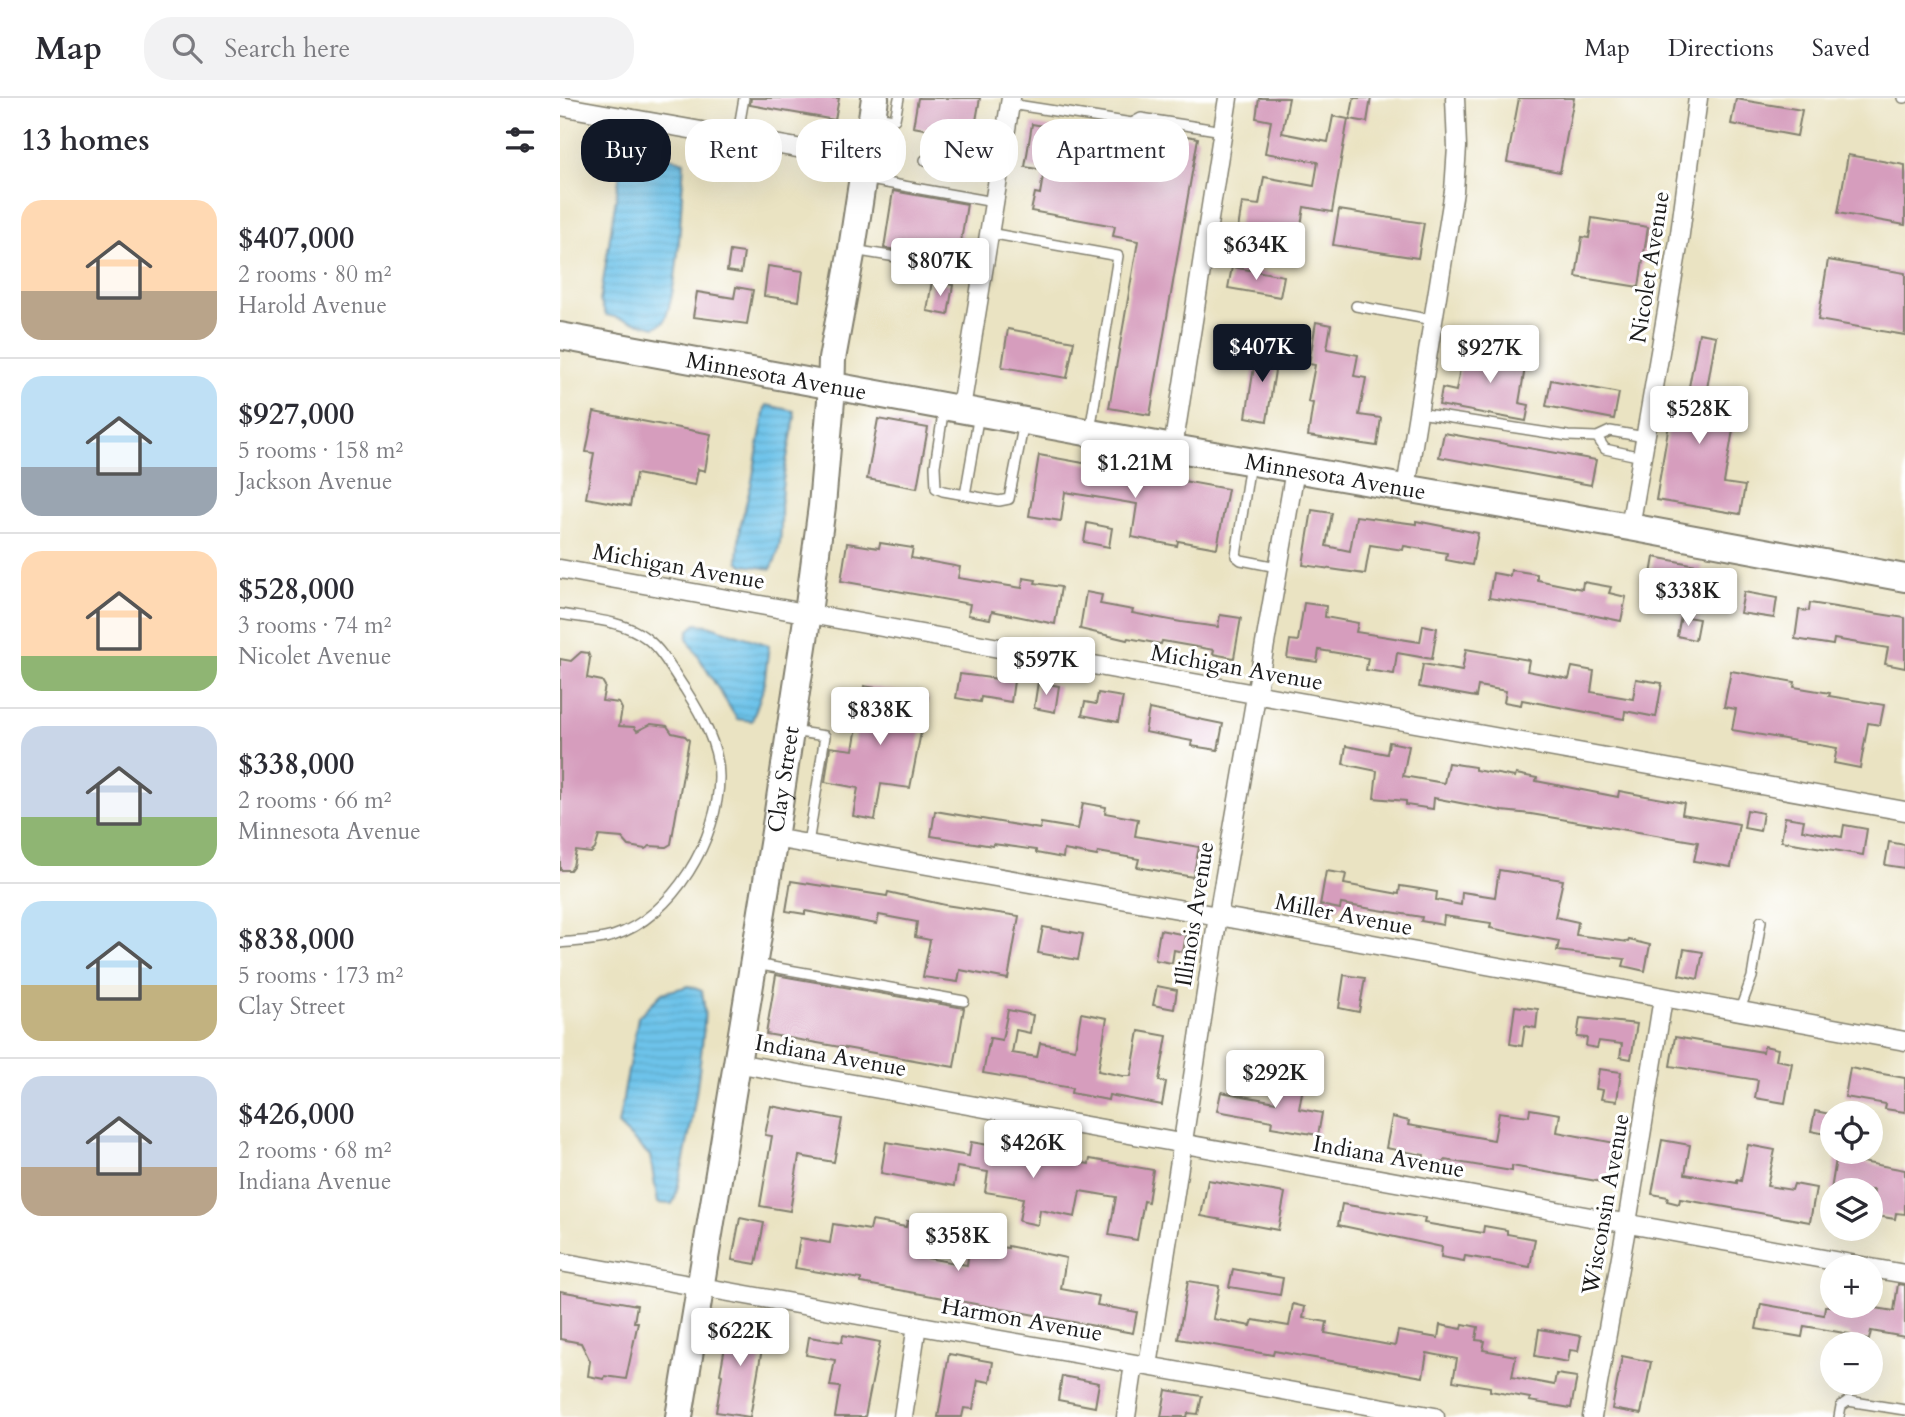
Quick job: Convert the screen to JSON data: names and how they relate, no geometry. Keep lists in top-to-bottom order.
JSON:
{
  "streets": {
    "street": [
      "Nicolet Avenue",
      "Minnesota Avenue",
      "Michigan Avenue",
      "Clay Street",
      "Illinois Avenue",
      "Miller Avenue",
      "Indiana Avenue",
      "Wisconsin Avenue",
      "Harmon Avenue"
    ]
  },
  "crossings": [
    ["Nicolet Avenue", "Minnesota Avenue"],
    ["Minnesota Avenue", "Clay Street"],
    ["Minnesota Avenue", "Illinois Avenue"],
    ["Michigan Avenue", "Clay Street"],
    ["Michigan Avenue", "Illinois Avenue"],
    ["Clay Street", "Miller Avenue"],
    ["Clay Street", "Indiana Avenue"],
    ["Clay Street", "Harmon Avenue"],
    ["Illinois Avenue", "Miller Avenue"],
    ["Illinois Avenue", "Indiana Avenue"],
    ["Illinois Avenue", "Harmon Avenue"],
    ["Miller Avenue", "Wisconsin Avenue"],
    ["Indiana Avenue", "Wisconsin Avenue"]
  ],
  "page": {
    "header": "Map",
    "search": "Search here",
    "nav": ["Map", "Directions", "Saved"],
    "heading": "13 homes",
    "chip": [
      "Buy",
      "Rent",
      "Filters",
      "New",
      "Apartment"
    ],
    "list": [
      {
        "name": "$407,000",
        "note": "2 rooms · 80 m² · Harold Avenue"
      },
      {
        "name": "$927,000",
        "note": "5 rooms · 158 m² · Jackson Avenue"
      },
      {
        "name": "$528,000",
        "note": "3 rooms · 74 m² · Nicolet Avenue"
      },
      {
        "name": "$338,000",
        "note": "2 rooms · 66 m² · Minnesota Avenue"
      },
      {
        "name": "$838,000",
        "note": "5 rooms · 173 m² · Clay Street"
      },
      {
        "name": "$426,000",
        "note": "2 rooms · 68 m² · Indiana Avenue"
      }
    ],
    "price": [
      "$634K",
      "$807K",
      "$407K",
      "$927K",
      "$528K",
      "$1.21M",
      "$338K",
      "$597K",
      "$838K",
      "$292K",
      "$426K",
      "$358K",
      "$622K"
    ],
    "map_buttons": ["+", "−"]
  }
}
